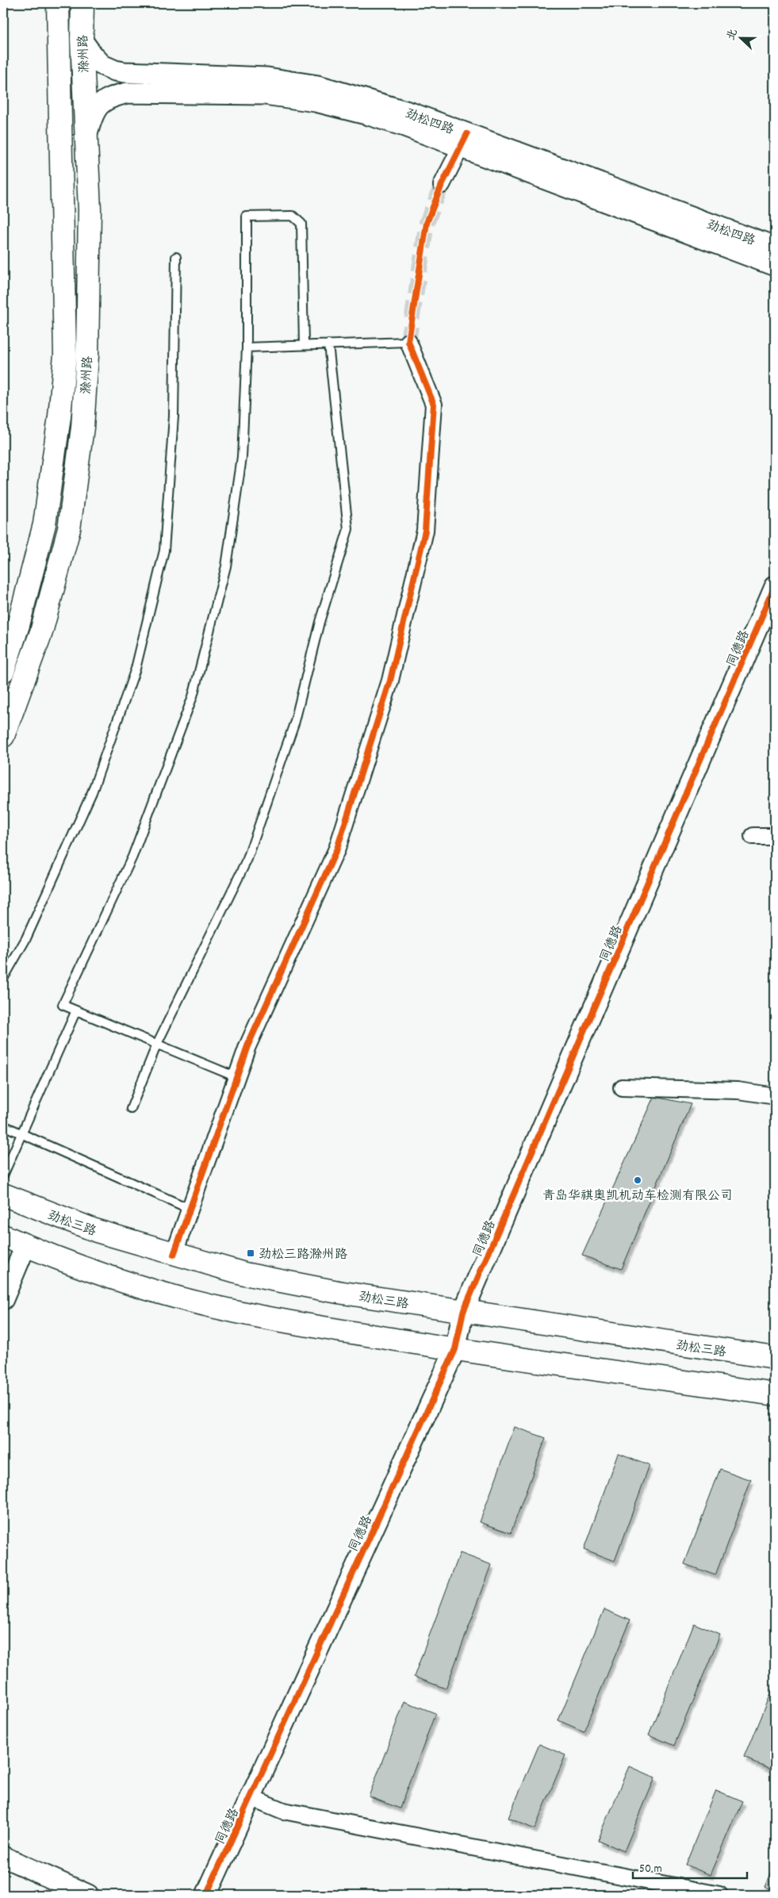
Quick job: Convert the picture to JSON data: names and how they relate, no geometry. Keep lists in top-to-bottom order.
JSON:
{
  "streets": {
    "main road": ["滁州路", "劲松三路"],
    "street": ["劲松四路", "同德路"]
  },
  "crossings": [
    ["滁州路", "劲松四路"],
    ["同德路", "劲松三路"]
  ],
  "places": {
    "other": ["青岛华祺奥凯机动车检测有限公司"],
    "transit": ["劲松三路滁州路"]
  },
  "scale_bar": "50 m",
  "north": "left"
}
